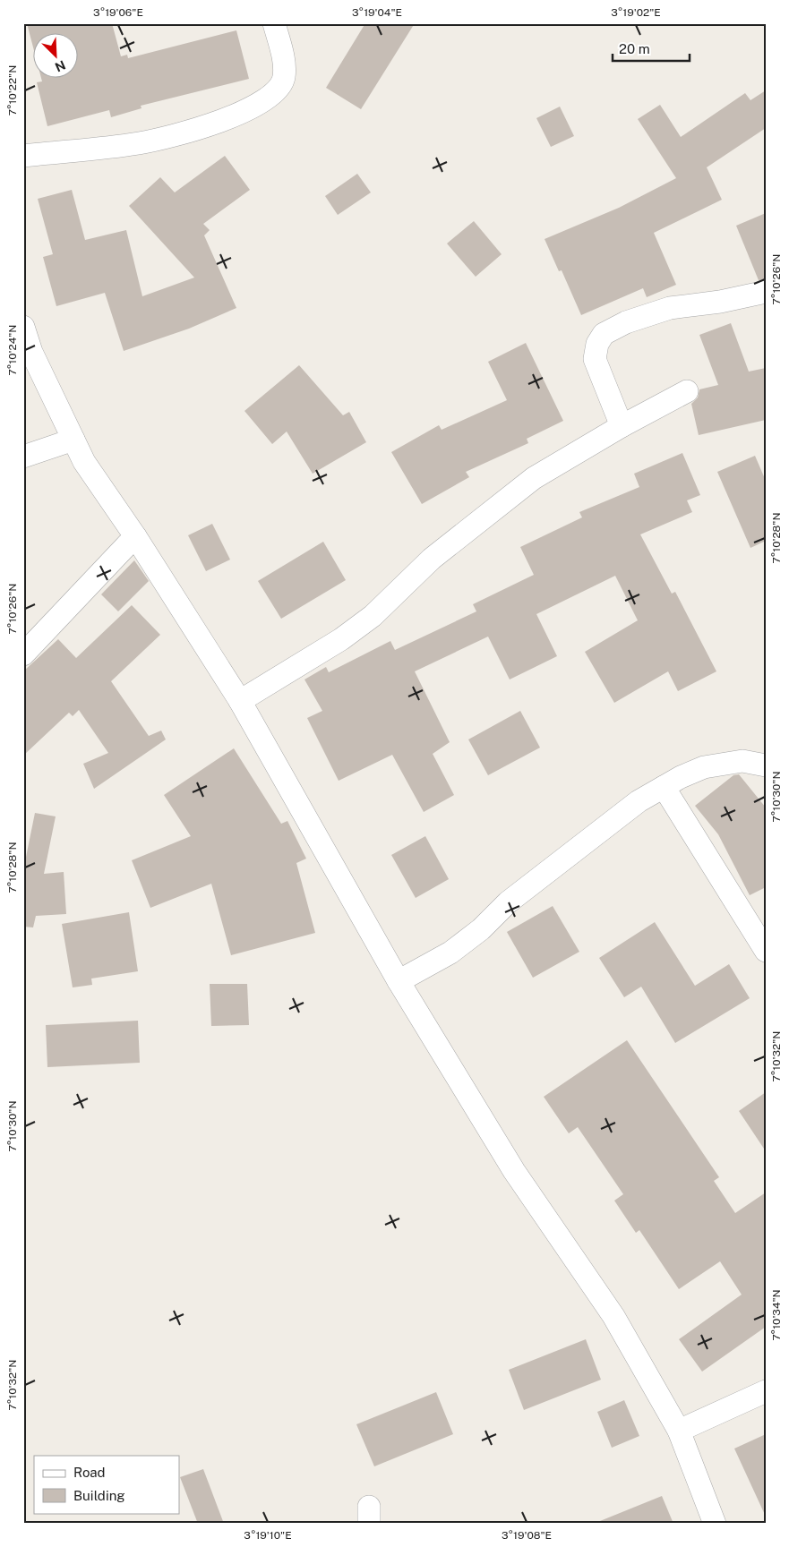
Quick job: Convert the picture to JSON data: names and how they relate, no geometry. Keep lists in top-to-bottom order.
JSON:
{
  "legend": ["Road", "Building"],
  "scale_bar": "20 m",
  "north": "bottom right",
  "coordinates": [
    "3°19'06\"E",
    "3°19'04\"E",
    "3°19'02\"E",
    "7°10'22\"N",
    "7°10'26\"N",
    "7°10'24\"N",
    "7°10'28\"N",
    "7°10'30\"N",
    "7°10'32\"N",
    "7°10'34\"N",
    "3°19'10\"E",
    "3°19'08\"E"
  ]
}
